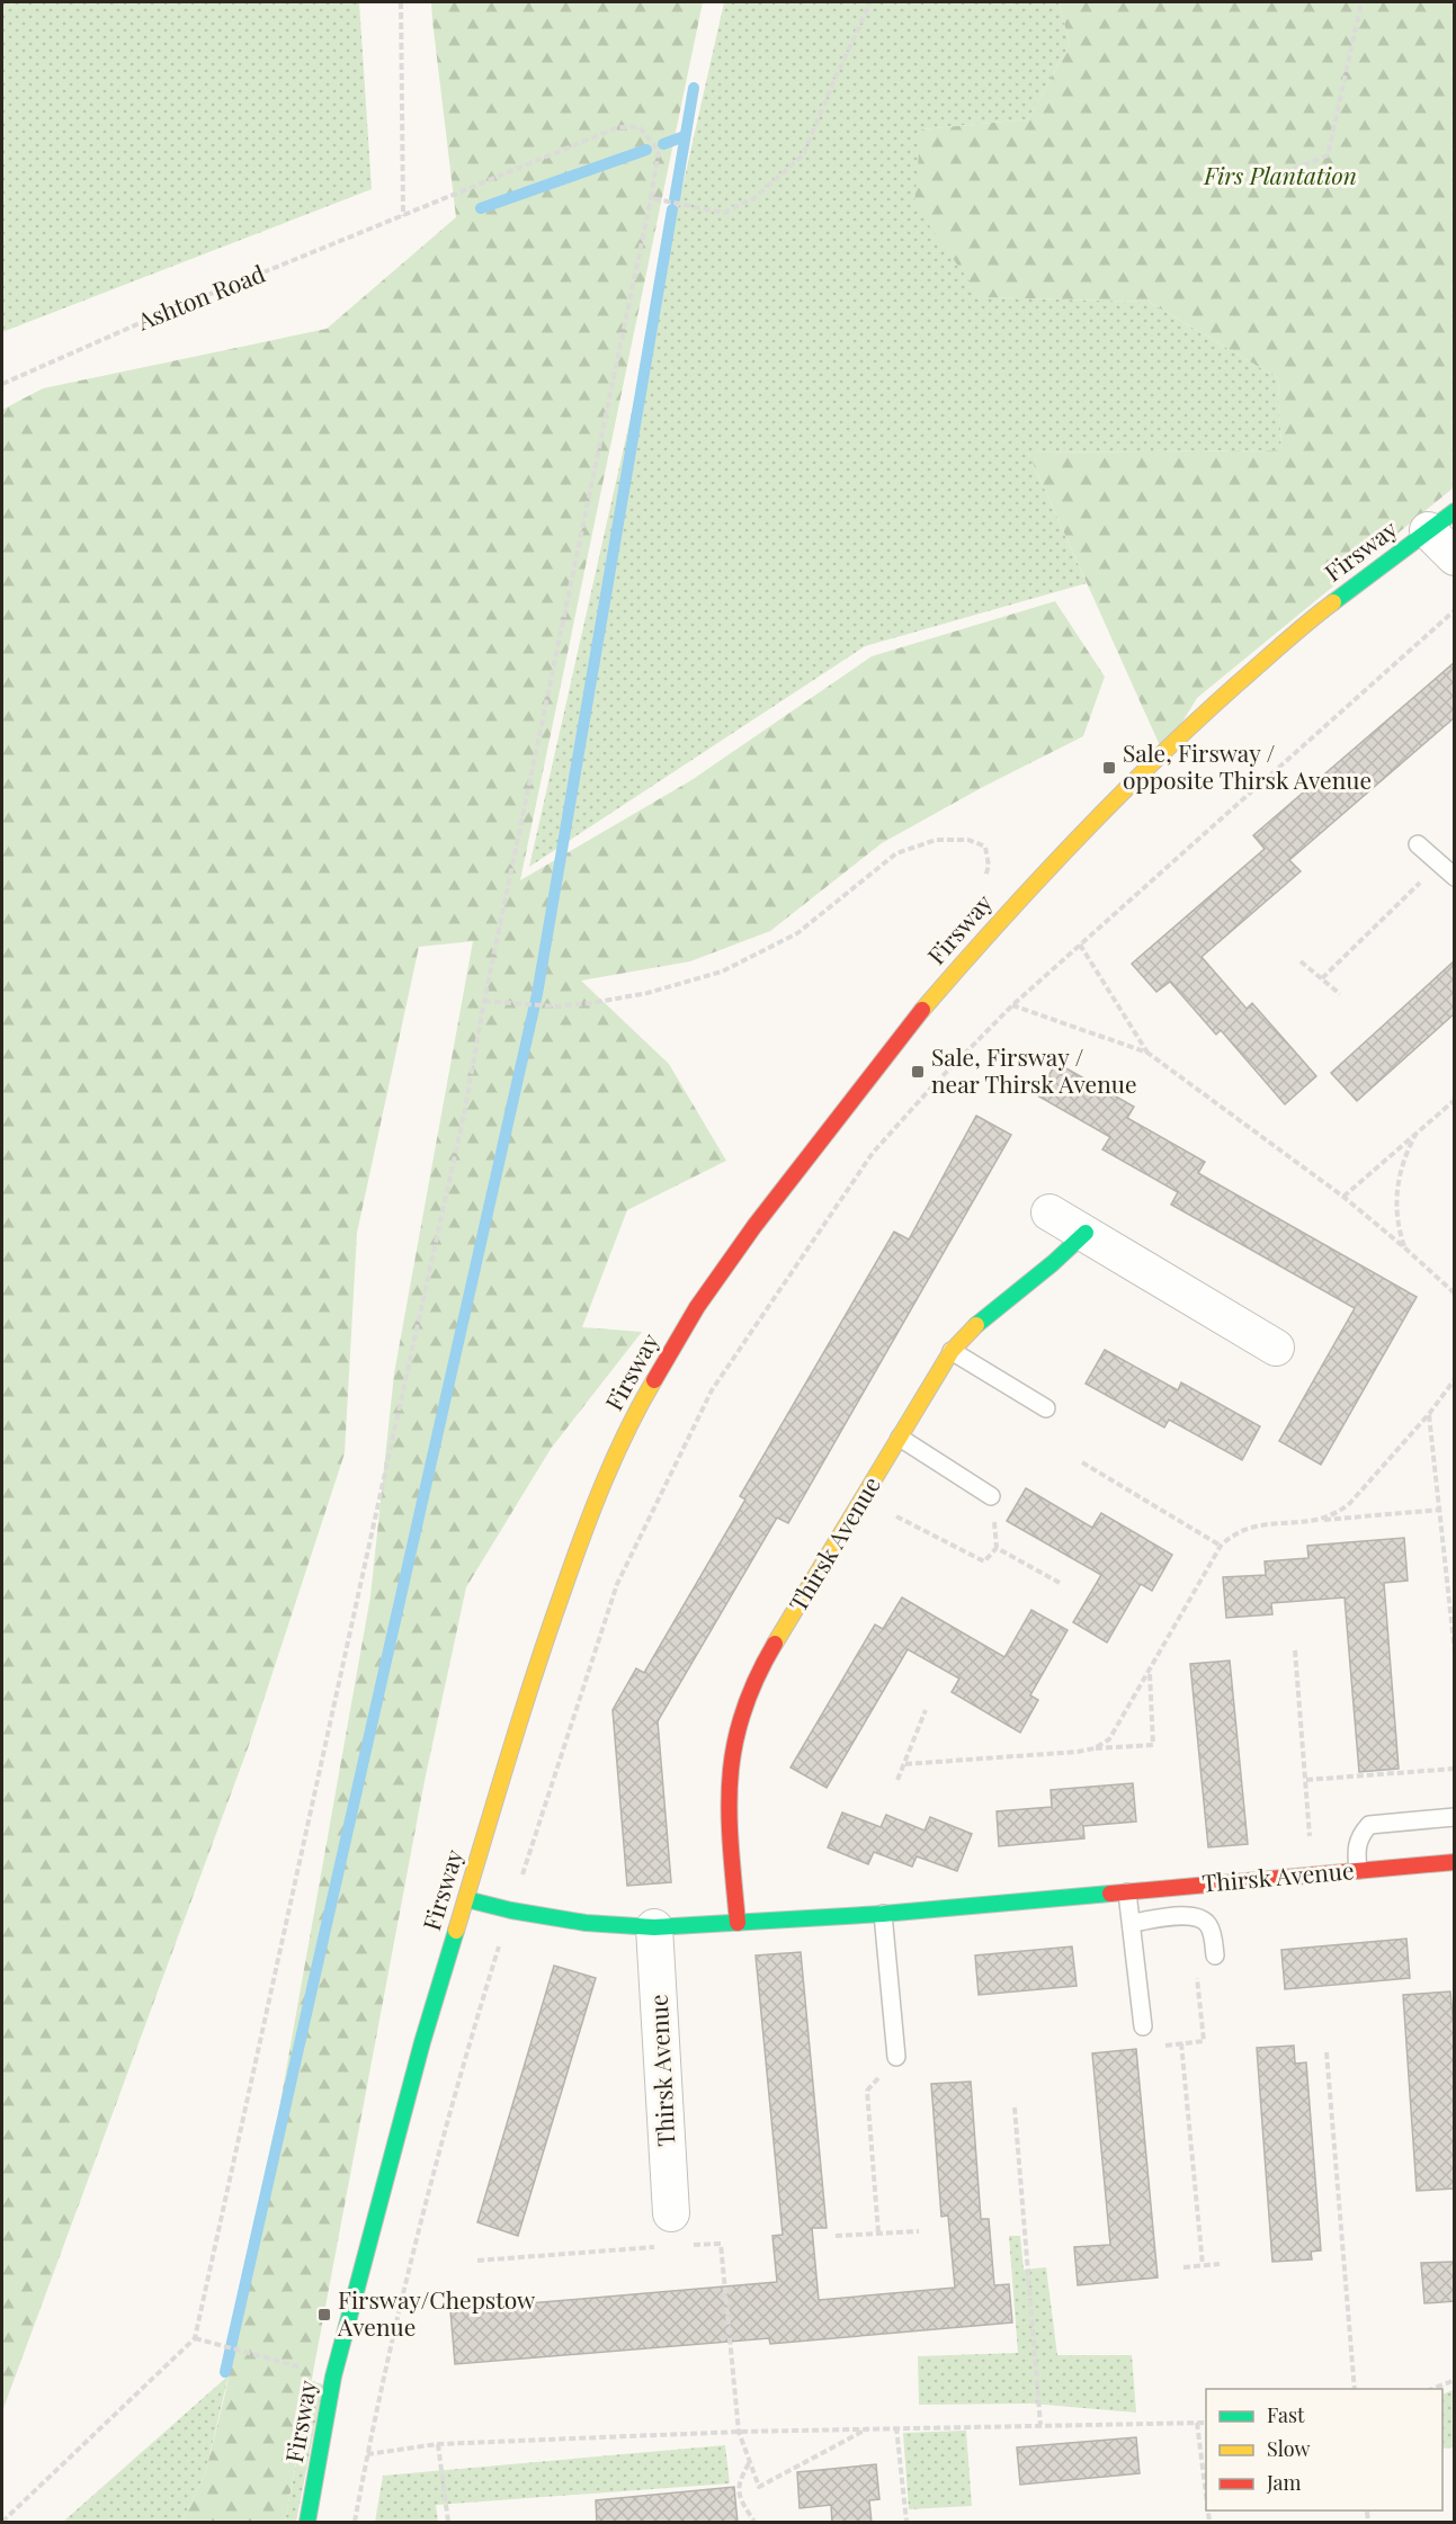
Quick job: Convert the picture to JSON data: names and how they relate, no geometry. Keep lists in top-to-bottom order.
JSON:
{
  "streets": {
    "street": ["Firsway", "Thirsk Avenue"],
    "path": ["Ashton Road"]
  },
  "crossings": [
    ["Firsway", "Thirsk Avenue"]
  ],
  "parks": ["Firs Plantation"],
  "places": {
    "transit": ["Sale, Firsway / opposite Thirsk Avenue", "Sale, Firsway / near Thirsk Avenue", "Firsway/Chepstow Avenue"]
  },
  "legend": ["Fast", "Slow", "Jam"]
}
